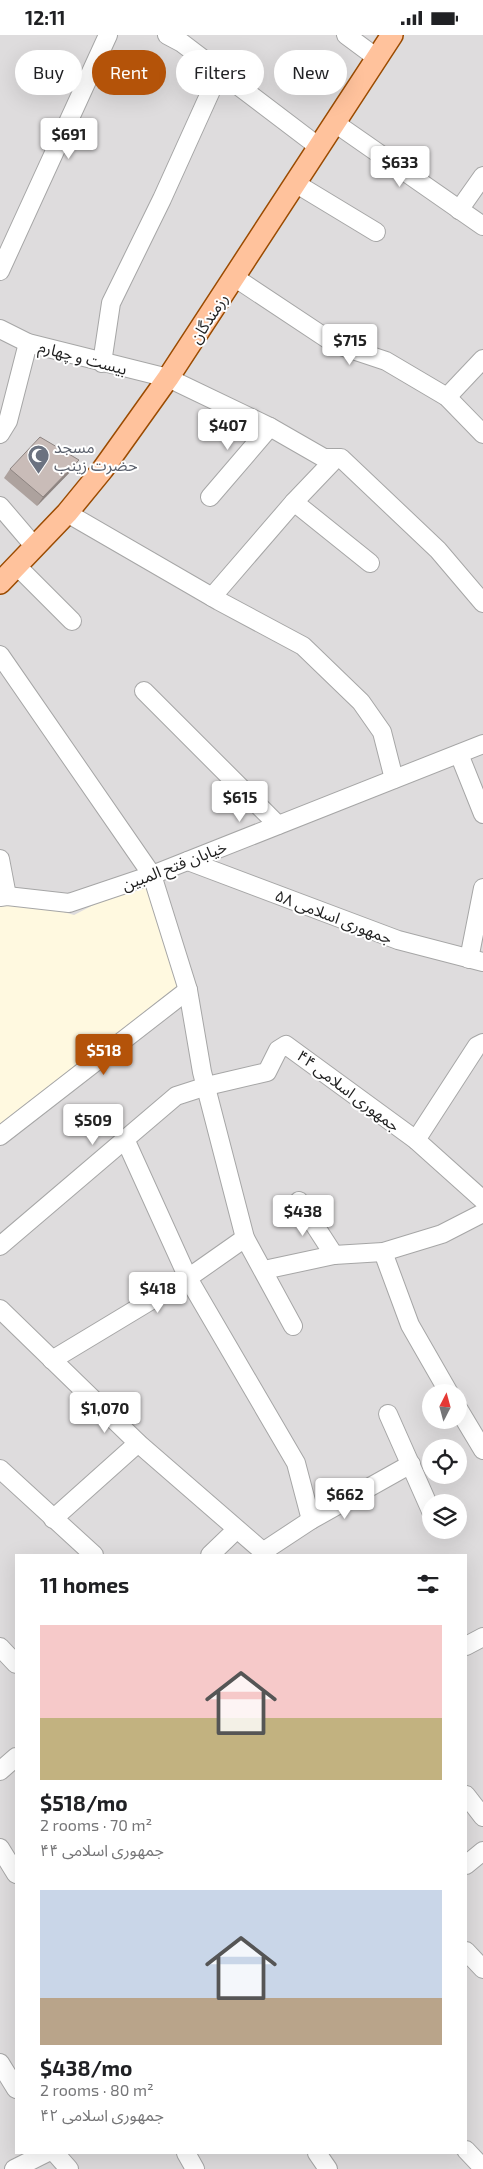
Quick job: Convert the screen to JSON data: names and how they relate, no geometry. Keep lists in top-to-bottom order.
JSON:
{
  "streets": {
    "main road": ["رزمندگان"],
    "street": [
      "بیست و چهارم",
      "خیابان فتح المبین",
      "جمهوری اسلامی ۵۸",
      "جمهوری اسلامی ۴۴"
    ]
  },
  "crossings": [
    ["رزمندگان", "بیست و چهارم"],
    ["خیابان فتح المبین", "جمهوری اسلامی ۵۸"]
  ],
  "places": {
    "mosque": ["مسجد حضرت زینب"]
  },
  "north": "top",
  "page": {
    "status": "12:11",
    "chip": [
      "Buy",
      "Rent",
      "Filters",
      "New"
    ],
    "price": [
      "$691",
      "$633",
      "$715",
      "$407",
      "$615",
      "$518",
      "$509",
      "$438",
      "$418",
      "$1,070",
      "$662"
    ],
    "heading": "11 homes",
    "list": [
      {
        "name": "$518/mo",
        "note": "2 rooms · 70 m² · جمهوری اسلامی ۴۴"
      },
      {
        "name": "$438/mo",
        "note": "2 rooms · 80 m² · جمهوری اسلامی ۴۲"
      }
    ]
  }
}
